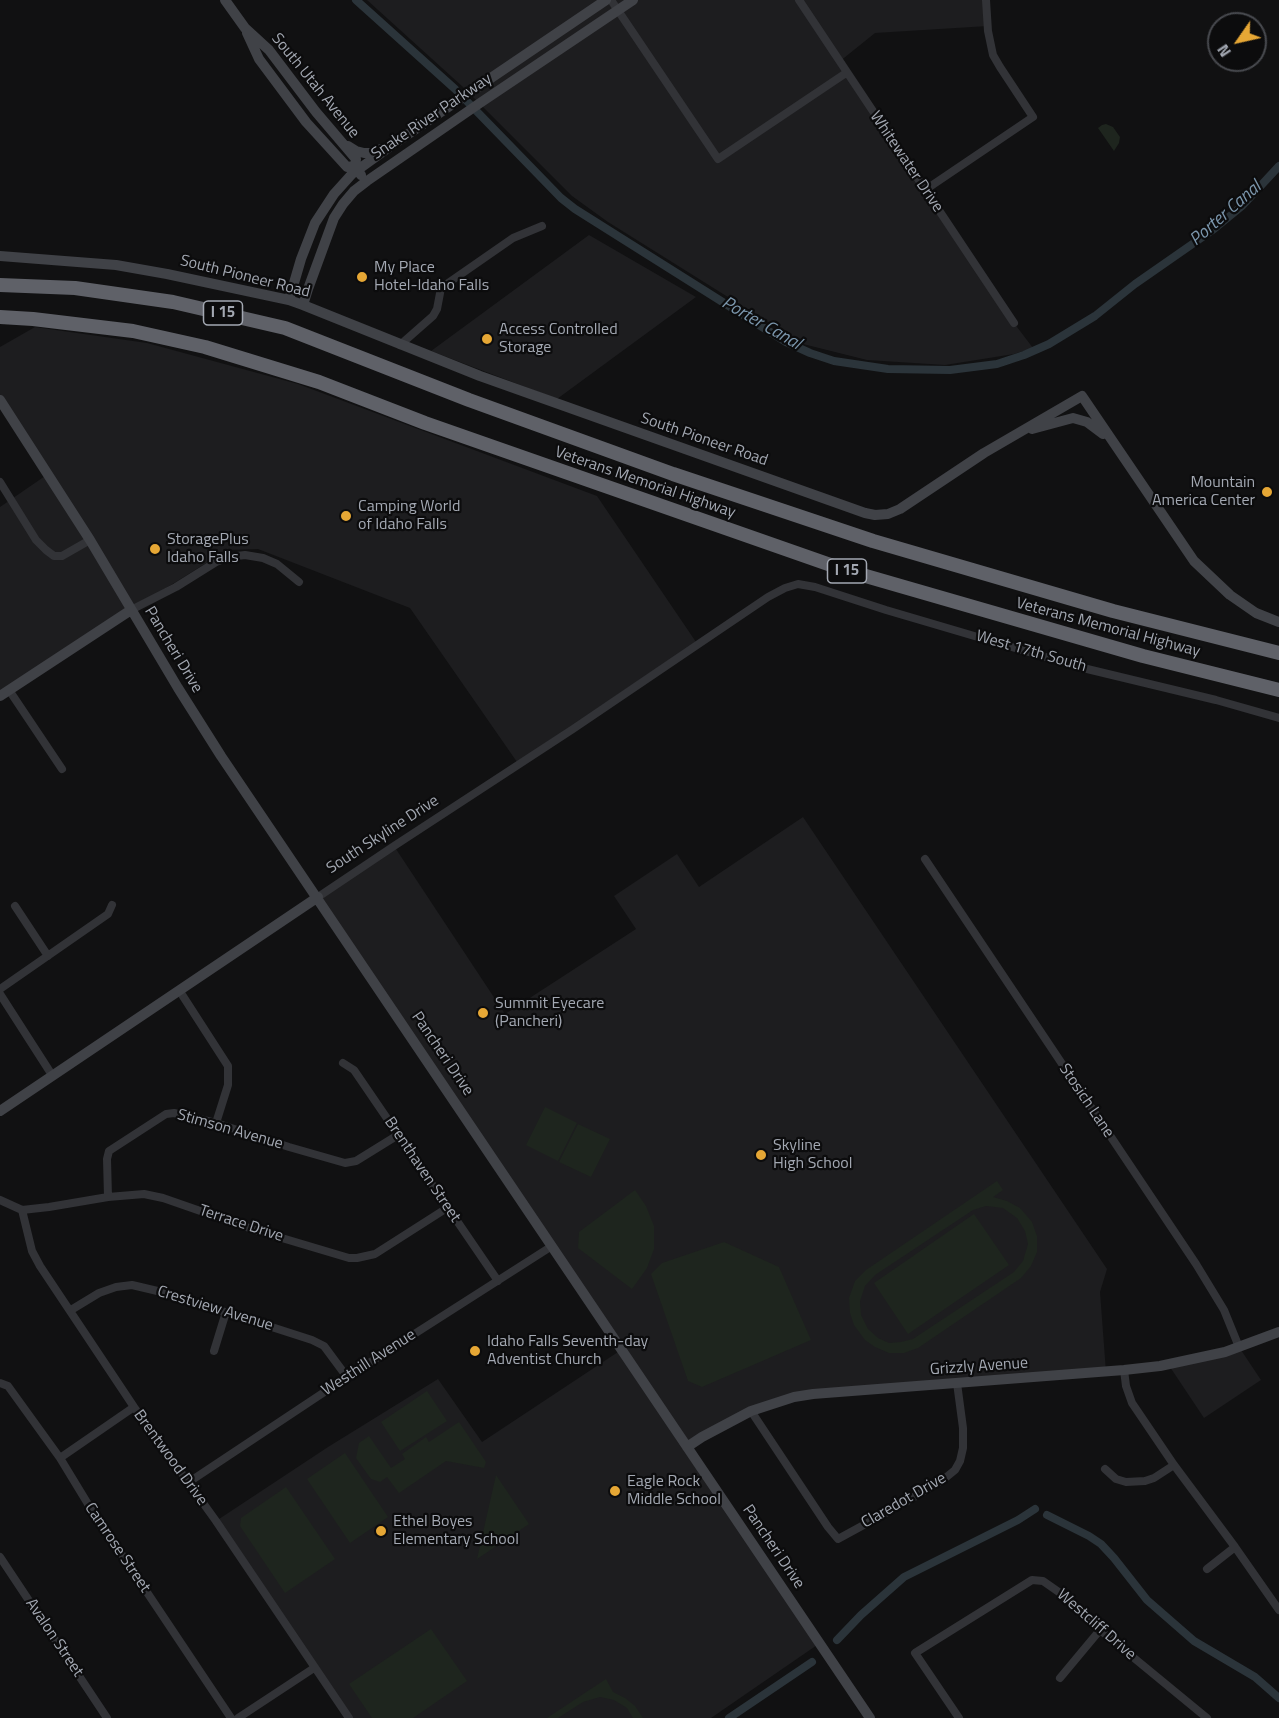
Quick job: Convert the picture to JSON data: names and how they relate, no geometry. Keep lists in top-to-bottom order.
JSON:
{
  "streets": {
    "highway": ["I 15", "Veterans Memorial Highway"],
    "street": [
      "South Utah Avenue",
      "Snake River Parkway",
      "Whitewater Drive",
      "South Pioneer Road",
      "Pancheri Drive",
      "West 17th South",
      "South Skyline Drive",
      "Stosich Lane",
      "Stimson Avenue",
      "Brenthaven Street",
      "Terrace Drive",
      "Crestview Avenue",
      "Westhill Avenue",
      "Grizzly Avenue",
      "Brentwood Drive",
      "Claredot Drive",
      "Camrose Street",
      "Westcliff Drive",
      "Avalon Street"
    ]
  },
  "crossings": [
    ["South Utah Avenue", "Snake River Parkway"],
    ["Snake River Parkway", "South Pioneer Road"],
    ["Pancheri Drive", "South Skyline Drive"],
    ["Pancheri Drive", "Westhill Avenue"],
    ["Pancheri Drive", "Grizzly Avenue"],
    ["West 17th South", "South Skyline Drive"],
    ["Stosich Lane", "Grizzly Avenue"],
    ["Stimson Avenue", "Brenthaven Street"],
    ["Stimson Avenue", "Terrace Drive"],
    ["Brenthaven Street", "Terrace Drive"],
    ["Brenthaven Street", "Westhill Avenue"],
    ["Terrace Drive", "Brentwood Drive"],
    ["Crestview Avenue", "Westhill Avenue"],
    ["Crestview Avenue", "Brentwood Drive"],
    ["Westhill Avenue", "Brentwood Drive"],
    ["Grizzly Avenue", "Claredot Drive"]
  ],
  "water": ["Porter Canal"],
  "places": [
    "My Place Hotel-Idaho Falls",
    "Access Controlled Storage",
    "Mountain America Center",
    "Camping World of Idaho Falls",
    "StoragePlus Idaho Falls",
    "Summit Eyecare (Pancheri)",
    "Skyline High School",
    "Idaho Falls Seventh-day Adventist Church",
    "Eagle Rock Middle School",
    "Ethel Boyes Elementary School"
  ],
  "north": "bottom left"
}
